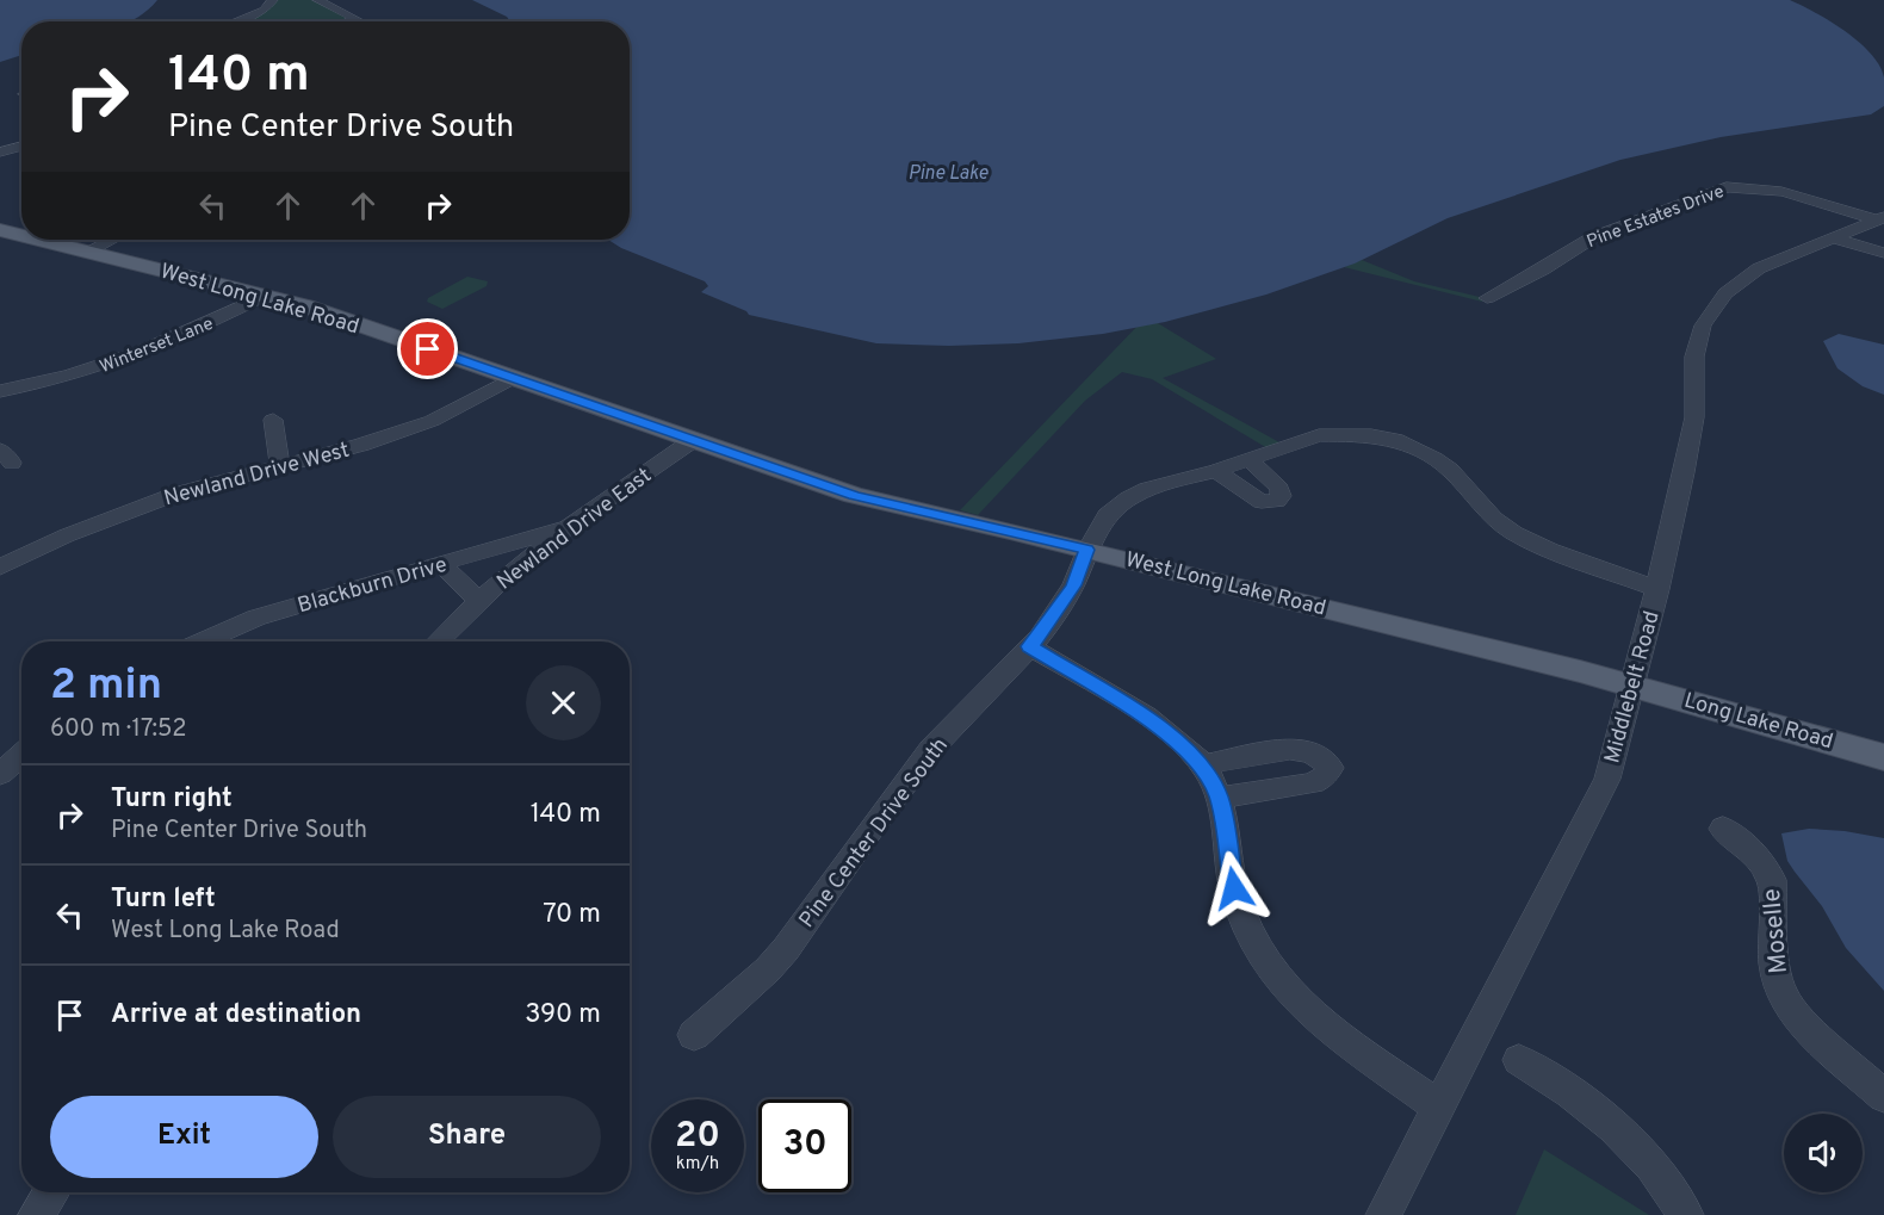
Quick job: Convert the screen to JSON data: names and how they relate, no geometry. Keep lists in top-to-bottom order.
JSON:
{
  "streets": {
    "main road": ["West Long Lake Road", "Long Lake Road"],
    "street": [
      "Pine Estates Drive",
      "Winterset Lane",
      "Newland Drive West",
      "Newland Drive East",
      "Blackburn Drive",
      "Middlebelt Road",
      "Pine Center Drive South",
      "Moselle"
    ]
  },
  "crossings": [
    ["Pine Estates Drive", "Middlebelt Road"],
    ["West Long Lake Road", "Winterset Lane"],
    ["West Long Lake Road", "Newland Drive West"],
    ["West Long Lake Road", "Newland Drive East"],
    ["West Long Lake Road", "Middlebelt Road"],
    ["West Long Lake Road", "Long Lake Road"],
    ["West Long Lake Road", "Pine Center Drive South"],
    ["Newland Drive East", "Blackburn Drive"],
    ["Middlebelt Road", "Long Lake Road"],
    ["Middlebelt Road", "Pine Center Drive South"]
  ],
  "water": ["Pine Lake"],
  "page": {
    "turn": ["140 m", "Pine Center Drive South"],
    "heading": ["2 min", "600 m · 17:52"],
    "list": [
      {
        "name": "Turn right",
        "note": "Pine Center Drive South",
        "value": "140 m"
      },
      {
        "name": "Turn left",
        "note": "West Long Lake Road",
        "value": "70 m"
      },
      {
        "name": "Arrive at destination",
        "value": "390 m"
      }
    ],
    "buttons": ["Exit", "Share"],
    "speed": "20 km/h",
    "limit": "30"
  }
}
